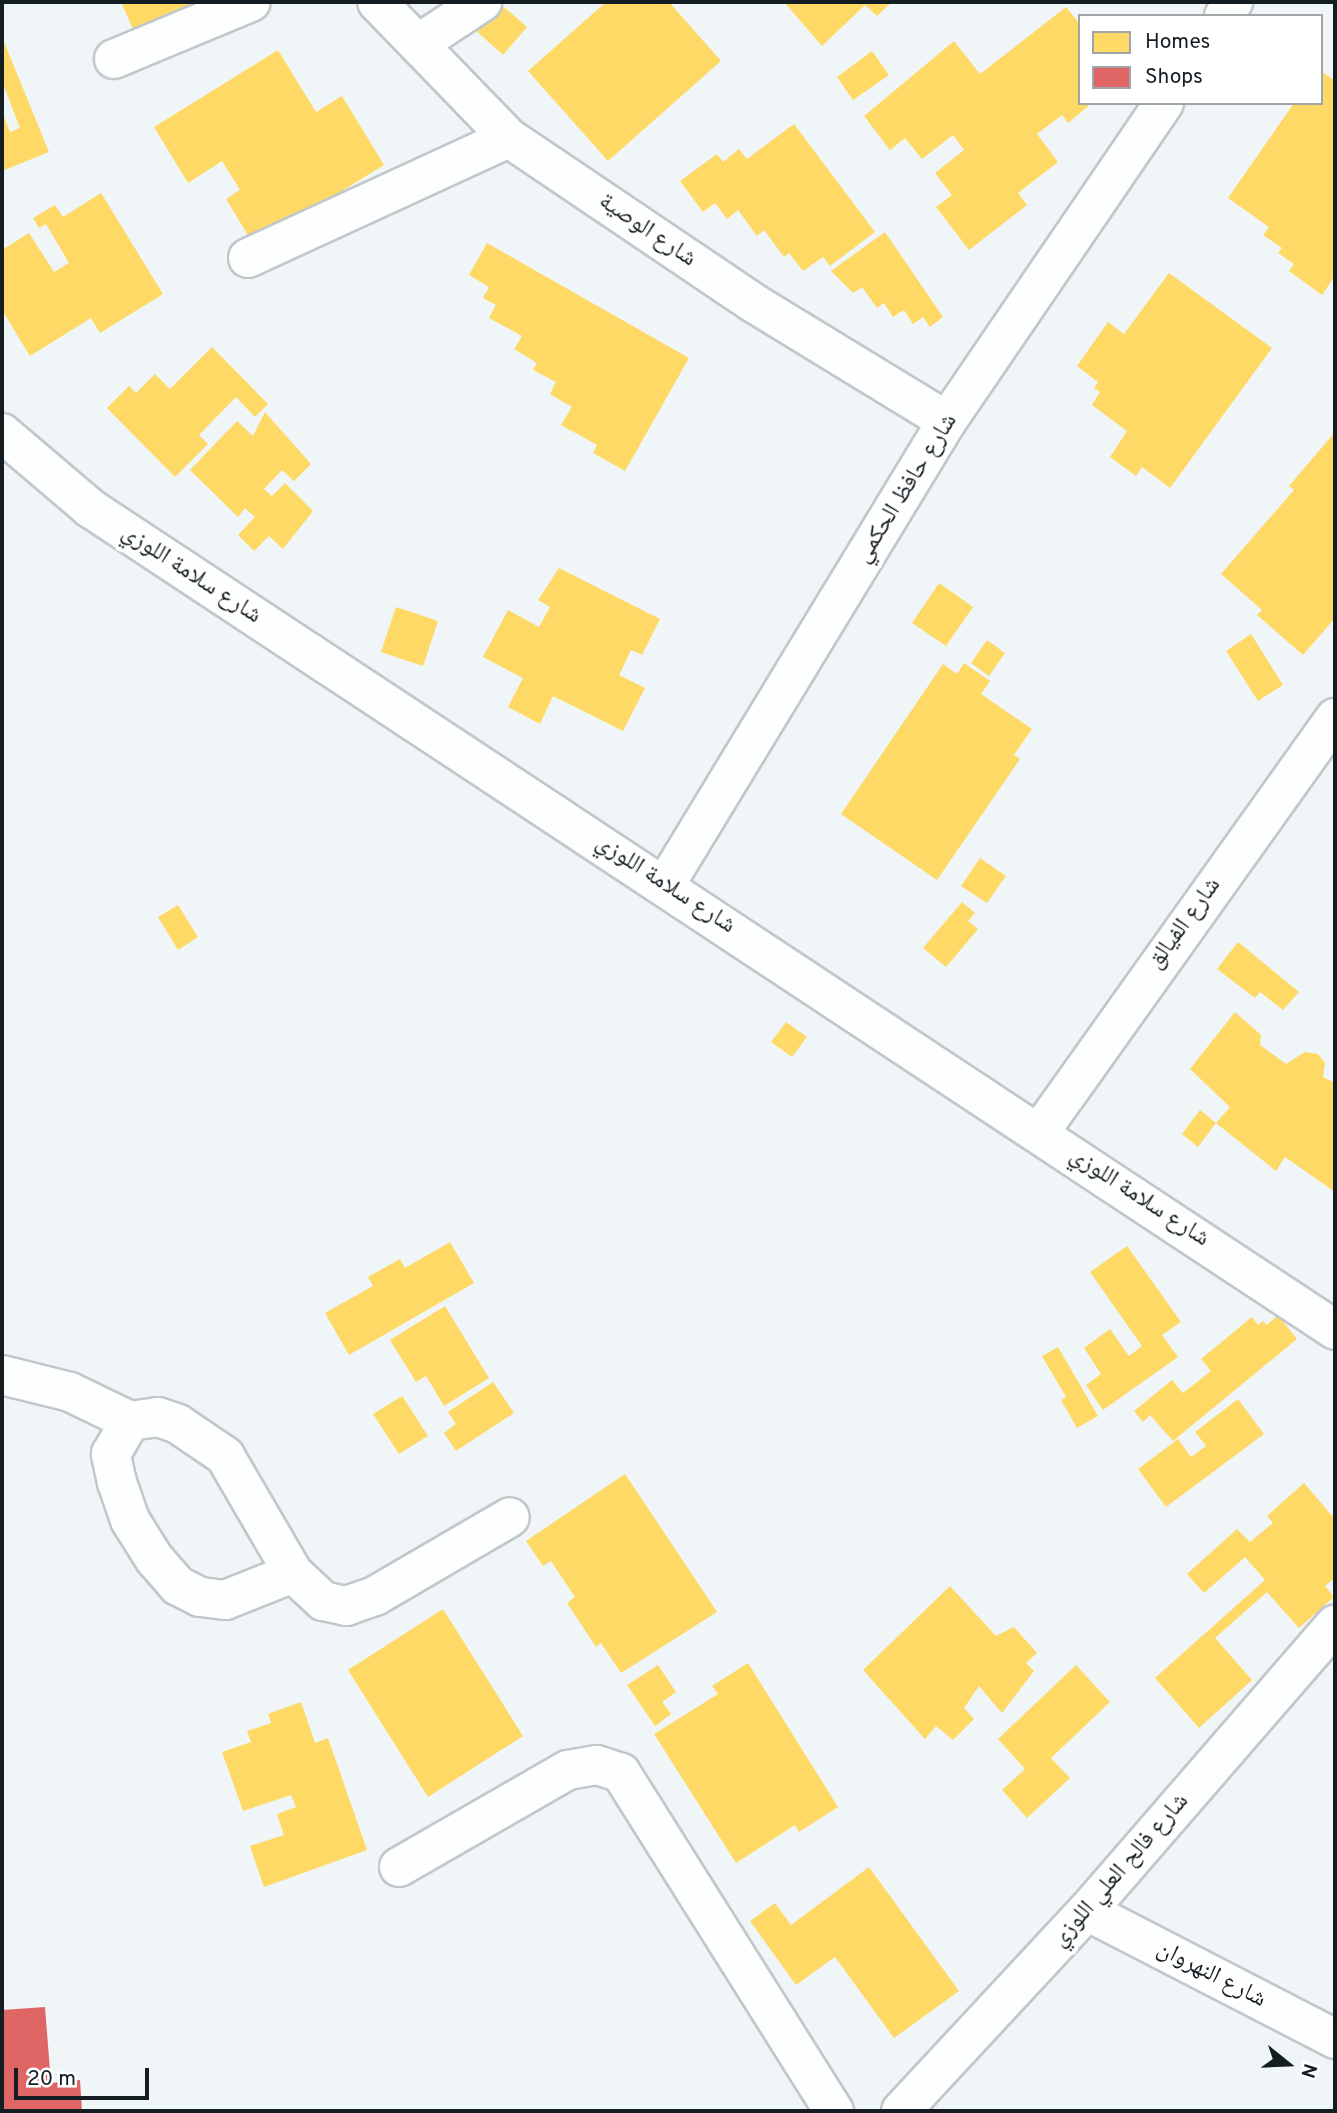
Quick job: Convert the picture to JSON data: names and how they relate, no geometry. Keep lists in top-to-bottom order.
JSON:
{
  "streets": {
    "street": [
      "شارع الوصية",
      "شارع حافظ الحكمي",
      "شارع سلامة اللوزي",
      "شارع الفيالق",
      "شارع فالح العلي اللوزي",
      "شارع النهروان"
    ]
  },
  "crossings": [
    ["شارع الوصية", "شارع حافظ الحكمي"],
    ["شارع حافظ الحكمي", "شارع سلامة اللوزي"],
    ["شارع سلامة اللوزي", "شارع الفيالق"],
    ["شارع فالح العلي اللوزي", "شارع النهروان"]
  ],
  "legend": ["Homes", "Shops"],
  "scale_bar": "20 m",
  "north": "right"
}
